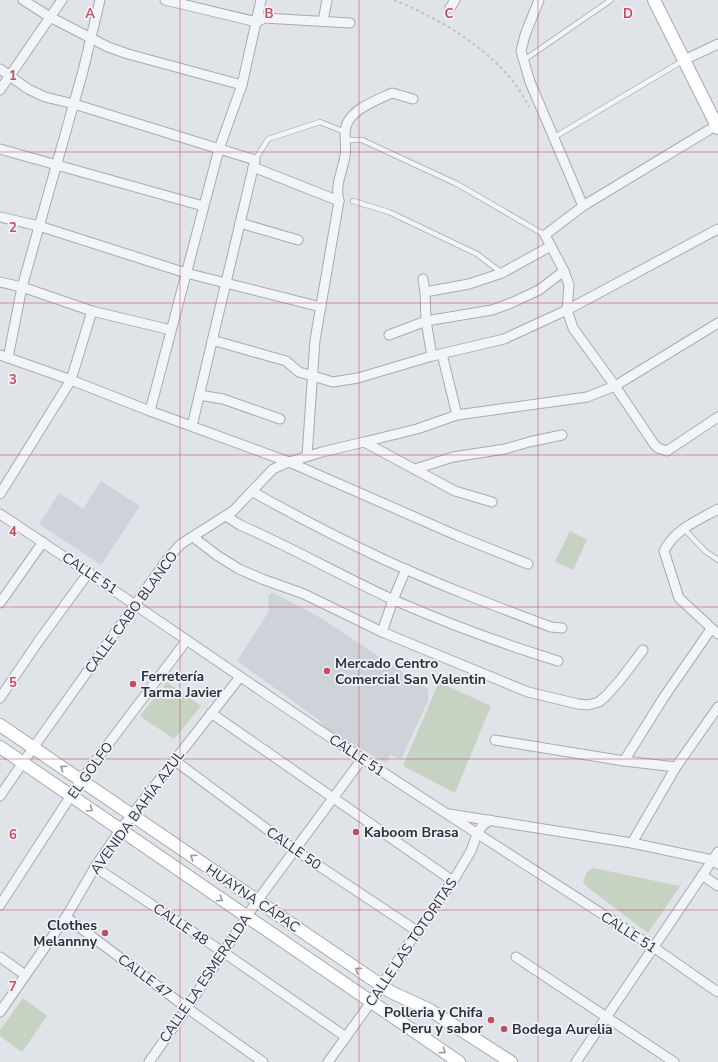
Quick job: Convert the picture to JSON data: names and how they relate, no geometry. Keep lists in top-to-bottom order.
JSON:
{
  "streets": {
    "main road": ["HUAYNA CÁPAC"],
    "street": [
      "CALLE 51",
      "CALLE CABO BLANCO",
      "EL GOLFO",
      "AVENIDA BAHÍA AZUL",
      "CALLE 50",
      "CALLE 48",
      "CALLE LAS TOTORITAS",
      "CALLE 47",
      "CALLE LA ESMERALDA"
    ]
  },
  "crossings": [
    ["CALLE 51", "CALLE CABO BLANCO"],
    ["CALLE 51", "EL GOLFO"],
    ["CALLE 51", "AVENIDA BAHÍA AZUL"],
    ["CALLE 51", "CALLE LAS TOTORITAS"],
    ["CALLE 51", "CALLE LA ESMERALDA"],
    ["CALLE CABO BLANCO", "HUAYNA CÁPAC"],
    ["EL GOLFO", "HUAYNA CÁPAC"],
    ["AVENIDA BAHÍA AZUL", "CALLE 50"],
    ["AVENIDA BAHÍA AZUL", "HUAYNA CÁPAC"],
    ["AVENIDA BAHÍA AZUL", "CALLE 48"],
    ["AVENIDA BAHÍA AZUL", "CALLE 47"],
    ["CALLE 50", "CALLE LAS TOTORITAS"],
    ["CALLE 50", "CALLE LA ESMERALDA"],
    ["HUAYNA CÁPAC", "CALLE LAS TOTORITAS"],
    ["HUAYNA CÁPAC", "CALLE LA ESMERALDA"],
    ["CALLE 48", "CALLE LAS TOTORITAS"],
    ["CALLE 48", "CALLE LA ESMERALDA"],
    ["CALLE 47", "CALLE LA ESMERALDA"]
  ],
  "places": [
    "Mercado Centro Comercial San Valentin",
    "Ferretería Tarma Javier",
    "Kaboom Brasa",
    "Clothes Melannny",
    "Polleria y Chifa Peru y sabor",
    "Bodega Aurelia"
  ],
  "grid": {
    "columns": [
      "A",
      "B",
      "C",
      "D"
    ],
    "rows": [
      "1",
      "2",
      "3",
      "4",
      "5",
      "6",
      "7"
    ]
  }
}
